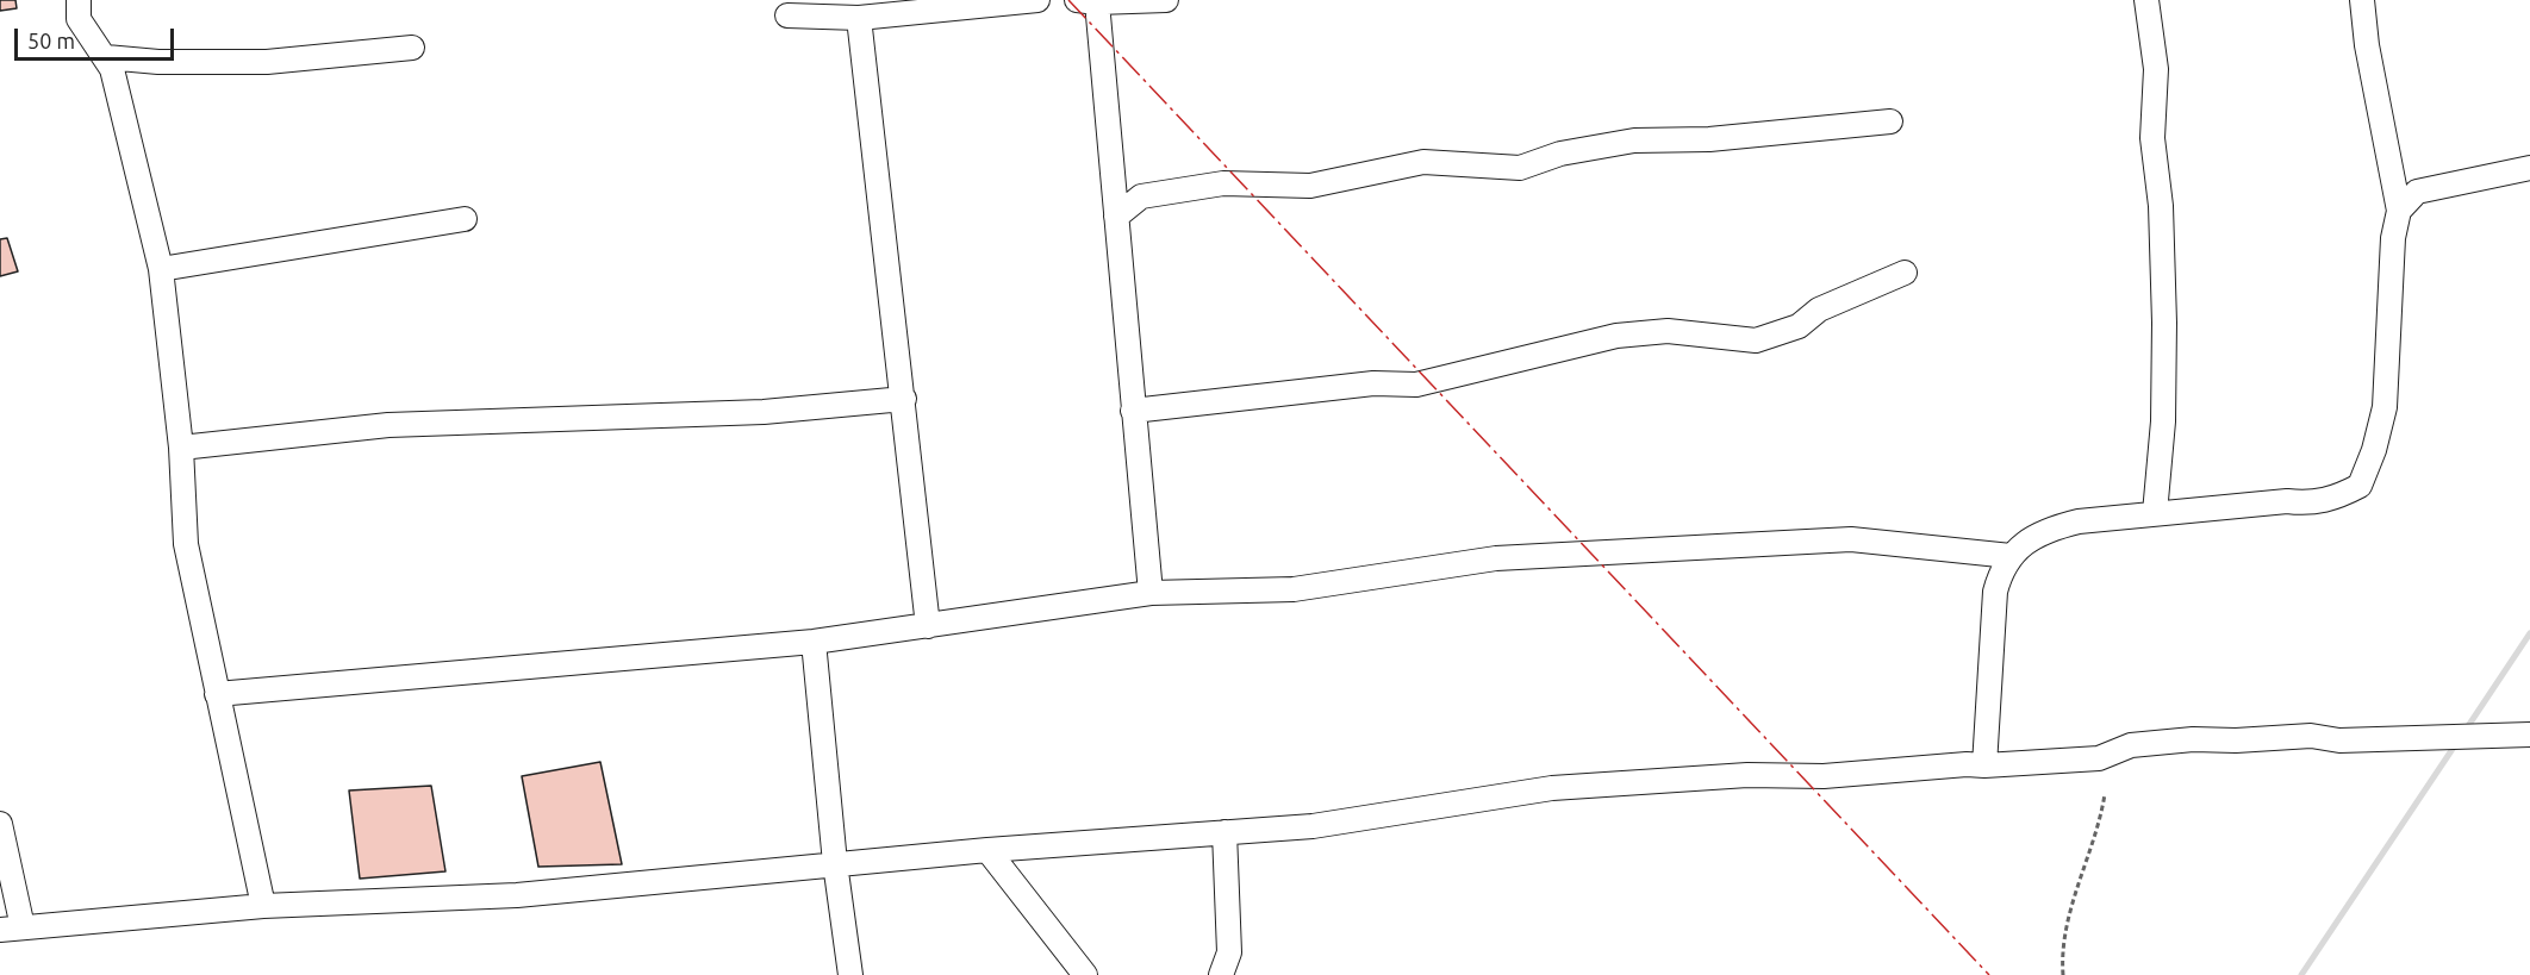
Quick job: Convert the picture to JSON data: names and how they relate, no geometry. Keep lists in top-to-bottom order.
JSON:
{
  "scale_bar": "50 m"
}
